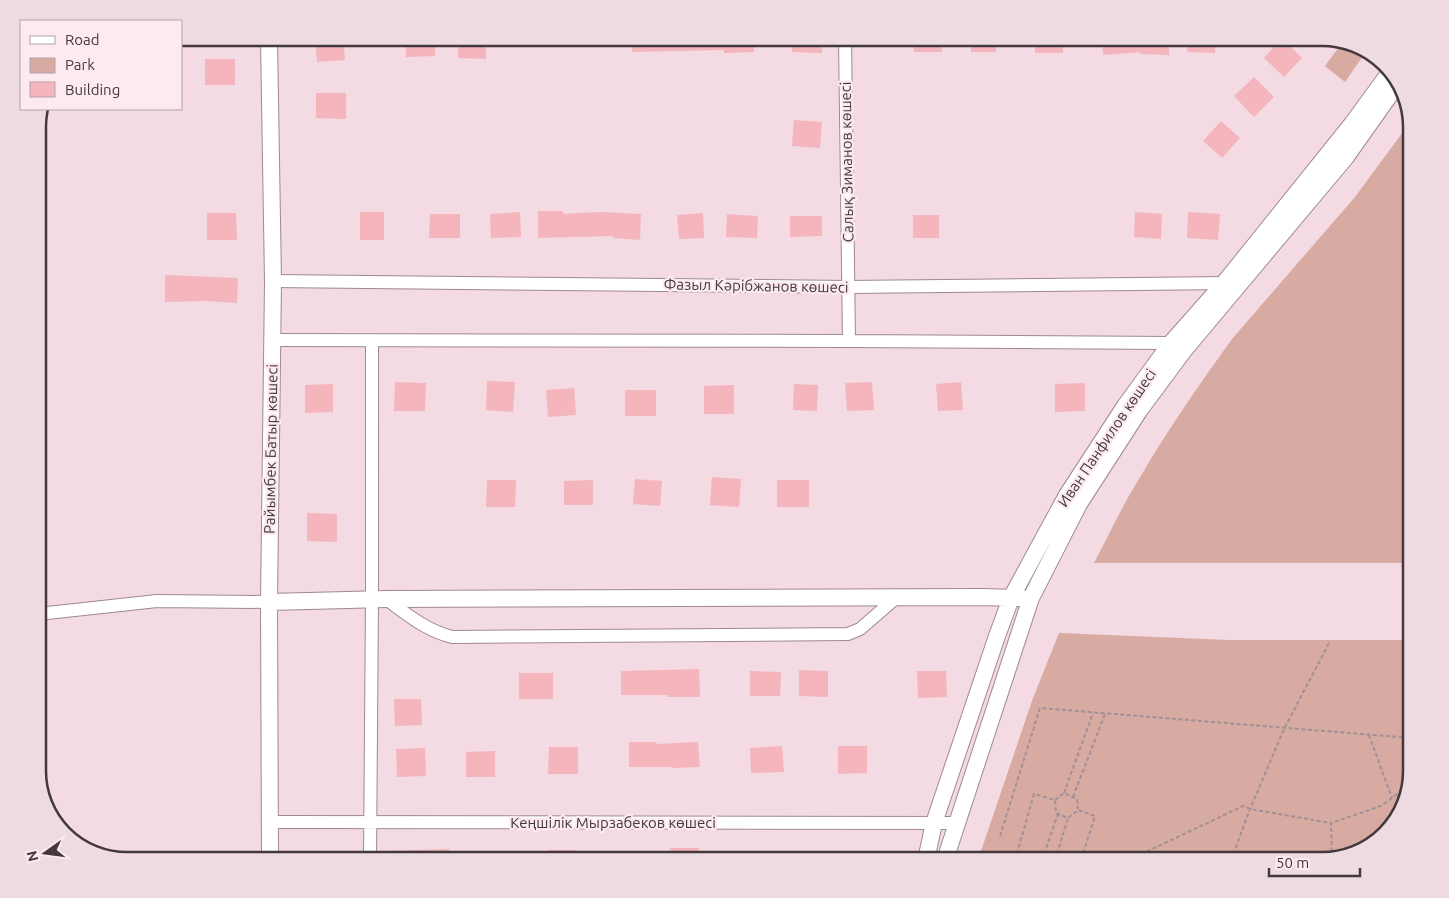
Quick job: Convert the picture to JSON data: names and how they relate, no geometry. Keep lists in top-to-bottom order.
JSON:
{
  "streets": {
    "street": [
      "Салық Зиманов көшесі",
      "Фазыл Кәрібжанов көшесі",
      "Иван Панфилов көшесі",
      "Райымбек Батыр көшесі",
      "Кеңшілік Мырзабеков көшесі"
    ]
  },
  "crossings": [
    ["Салық Зиманов көшесі", "Фазыл Кәрібжанов көшесі"],
    ["Фазыл Кәрібжанов көшесі", "Иван Панфилов көшесі"],
    ["Фазыл Кәрібжанов көшесі", "Райымбек Батыр көшесі"],
    ["Иван Панфилов көшесі", "Кеңшілік Мырзабеков көшесі"],
    ["Райымбек Батыр көшесі", "Кеңшілік Мырзабеков көшесі"]
  ],
  "legend": ["Road", "Park", "Building"],
  "scale_bar": "50 m",
  "north": "left"
}
